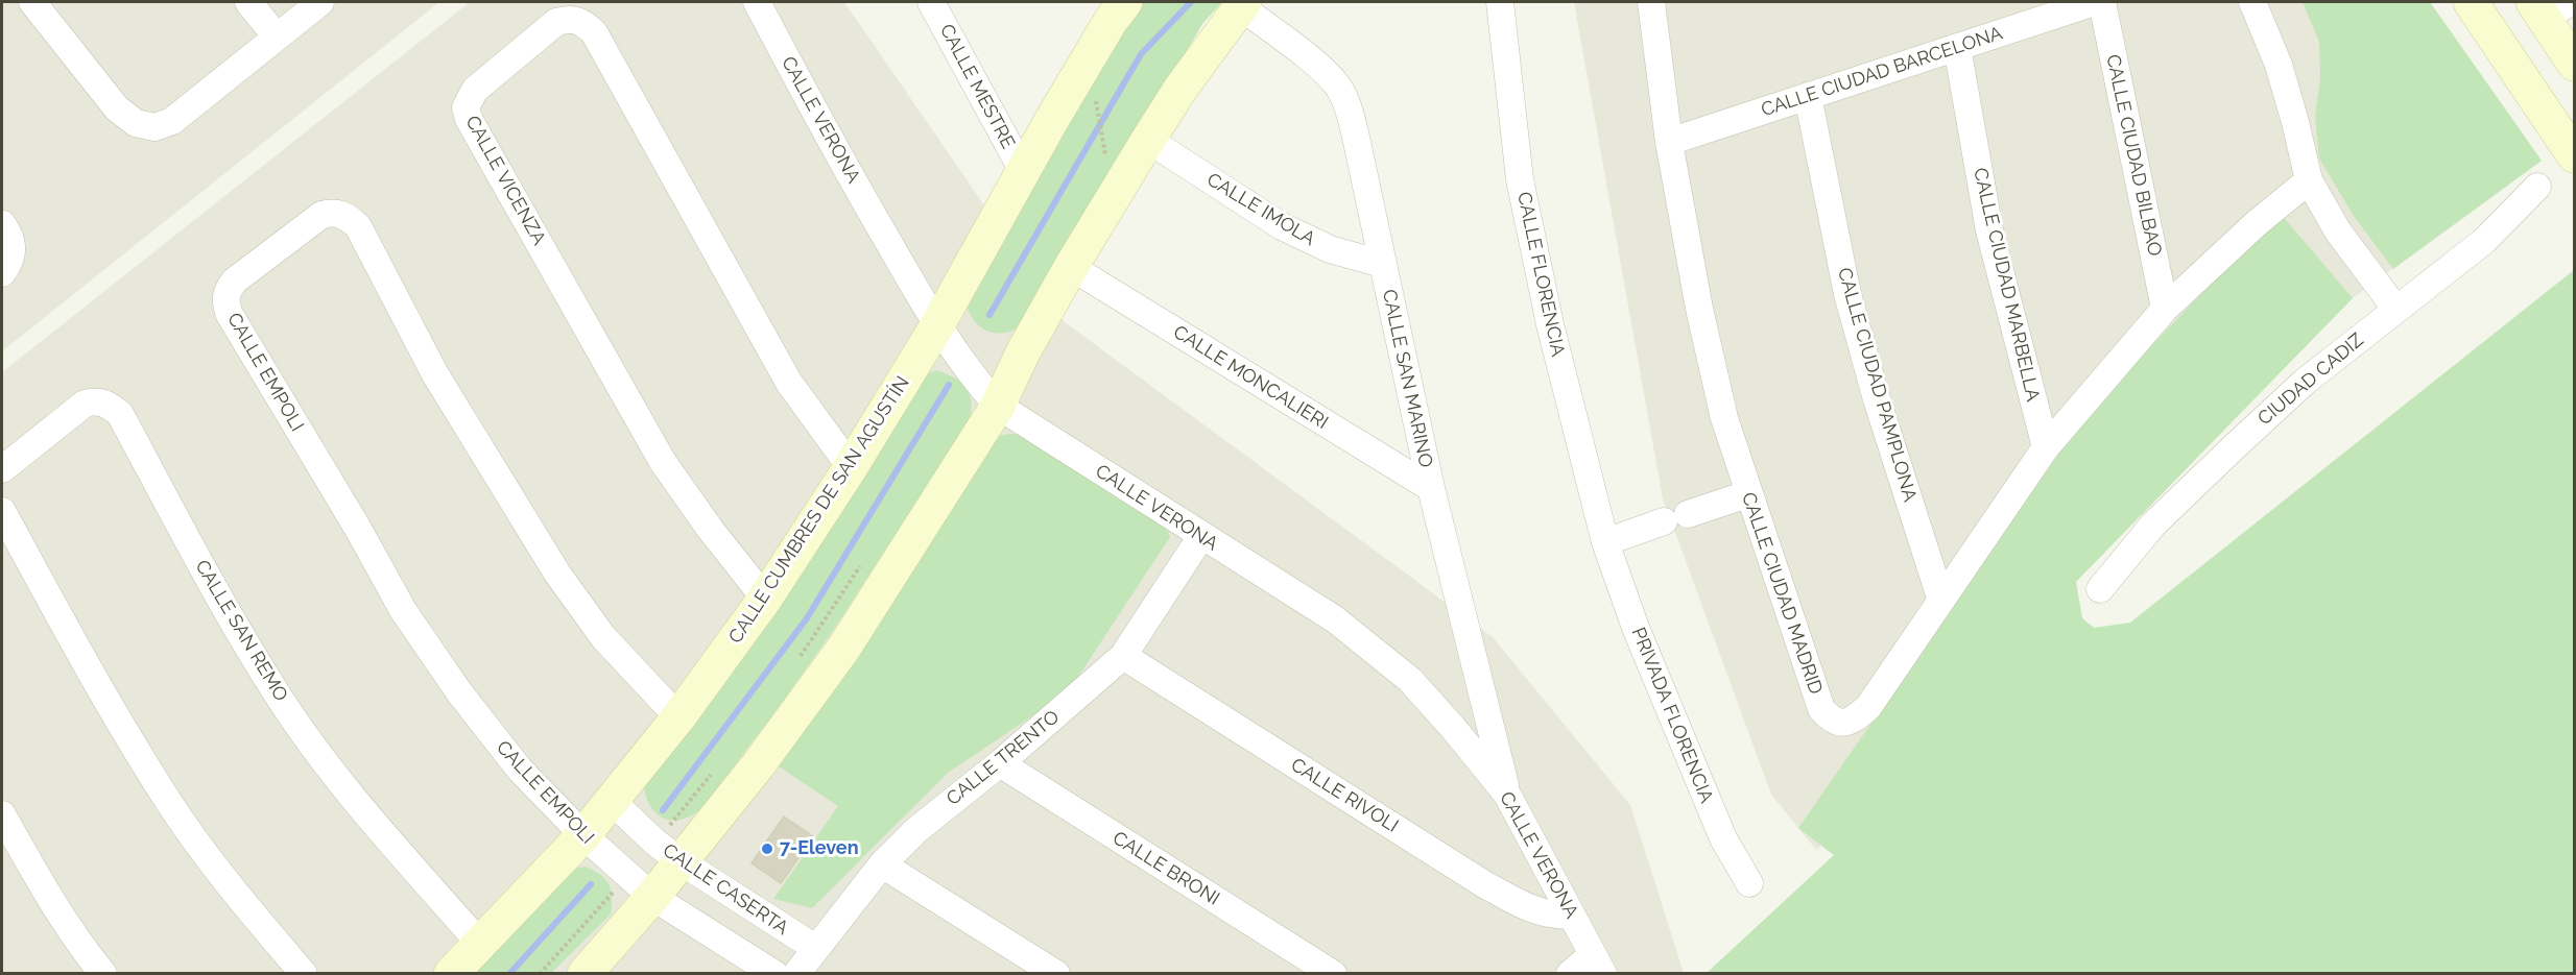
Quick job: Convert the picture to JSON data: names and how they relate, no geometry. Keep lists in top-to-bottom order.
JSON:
{
  "streets": {
    "street": [
      "CALLE CIUDAD BARCELONA",
      "CALLE MESTRE",
      "CALLE VERONA",
      "CALLE CIUDAD BILBAO",
      "CALLE VICENZA",
      "CALLE IMOLA",
      "CALLE FLORENCIA",
      "CALLE CIUDAD MARBELLA",
      "CALLE EMPOLI",
      "CALLE MONCALIERI",
      "CALLE SAN MARINO",
      "CIUDAD CADIZ",
      "CALLE CIUDAD PAMPLONA",
      "CALLE CUMBRES DE SAN AGUSTÍN",
      "CALLE CIUDAD MADRID",
      "CALLE SAN REMO",
      "PRIVADA FLORENCIA",
      "CALLE TRENTO",
      "CALLE RIVOLI",
      "CALLE BRONI",
      "CALLE CASERTA"
    ]
  },
  "crossings": [
    ["CALLE CIUDAD BARCELONA", "CALLE CIUDAD MARBELLA"],
    ["CALLE CIUDAD BARCELONA", "CALLE CIUDAD PAMPLONA"],
    ["CALLE CIUDAD BARCELONA", "CALLE CIUDAD MADRID"],
    ["CALLE MESTRE", "CALLE CUMBRES DE SAN AGUSTÍN"],
    ["CALLE VERONA", "CALLE SAN MARINO"],
    ["CALLE VERONA", "CALLE CUMBRES DE SAN AGUSTÍN"],
    ["CALLE VERONA", "CALLE TRENTO"],
    ["CALLE VERONA", "CALLE RIVOLI"],
    ["CALLE CIUDAD BILBAO", "CALLE CIUDAD MADRID"],
    ["CALLE VICENZA", "CALLE CUMBRES DE SAN AGUSTÍN"],
    ["CALLE IMOLA", "CALLE SAN MARINO"],
    ["CALLE FLORENCIA", "PRIVADA FLORENCIA"],
    ["CALLE CIUDAD MARBELLA", "CALLE CIUDAD MADRID"],
    ["CALLE EMPOLI", "CALLE CUMBRES DE SAN AGUSTÍN"],
    ["CALLE MONCALIERI", "CALLE SAN MARINO"],
    ["CALLE CIUDAD PAMPLONA", "CALLE CIUDAD MADRID"],
    ["CALLE CUMBRES DE SAN AGUSTÍN", "CALLE SAN REMO"],
    ["CALLE CUMBRES DE SAN AGUSTÍN", "CALLE CASERTA"],
    ["CALLE TRENTO", "CALLE RIVOLI"],
    ["CALLE TRENTO", "CALLE BRONI"],
    ["CALLE TRENTO", "CALLE CASERTA"]
  ],
  "places": ["7-Eleven"]
}
